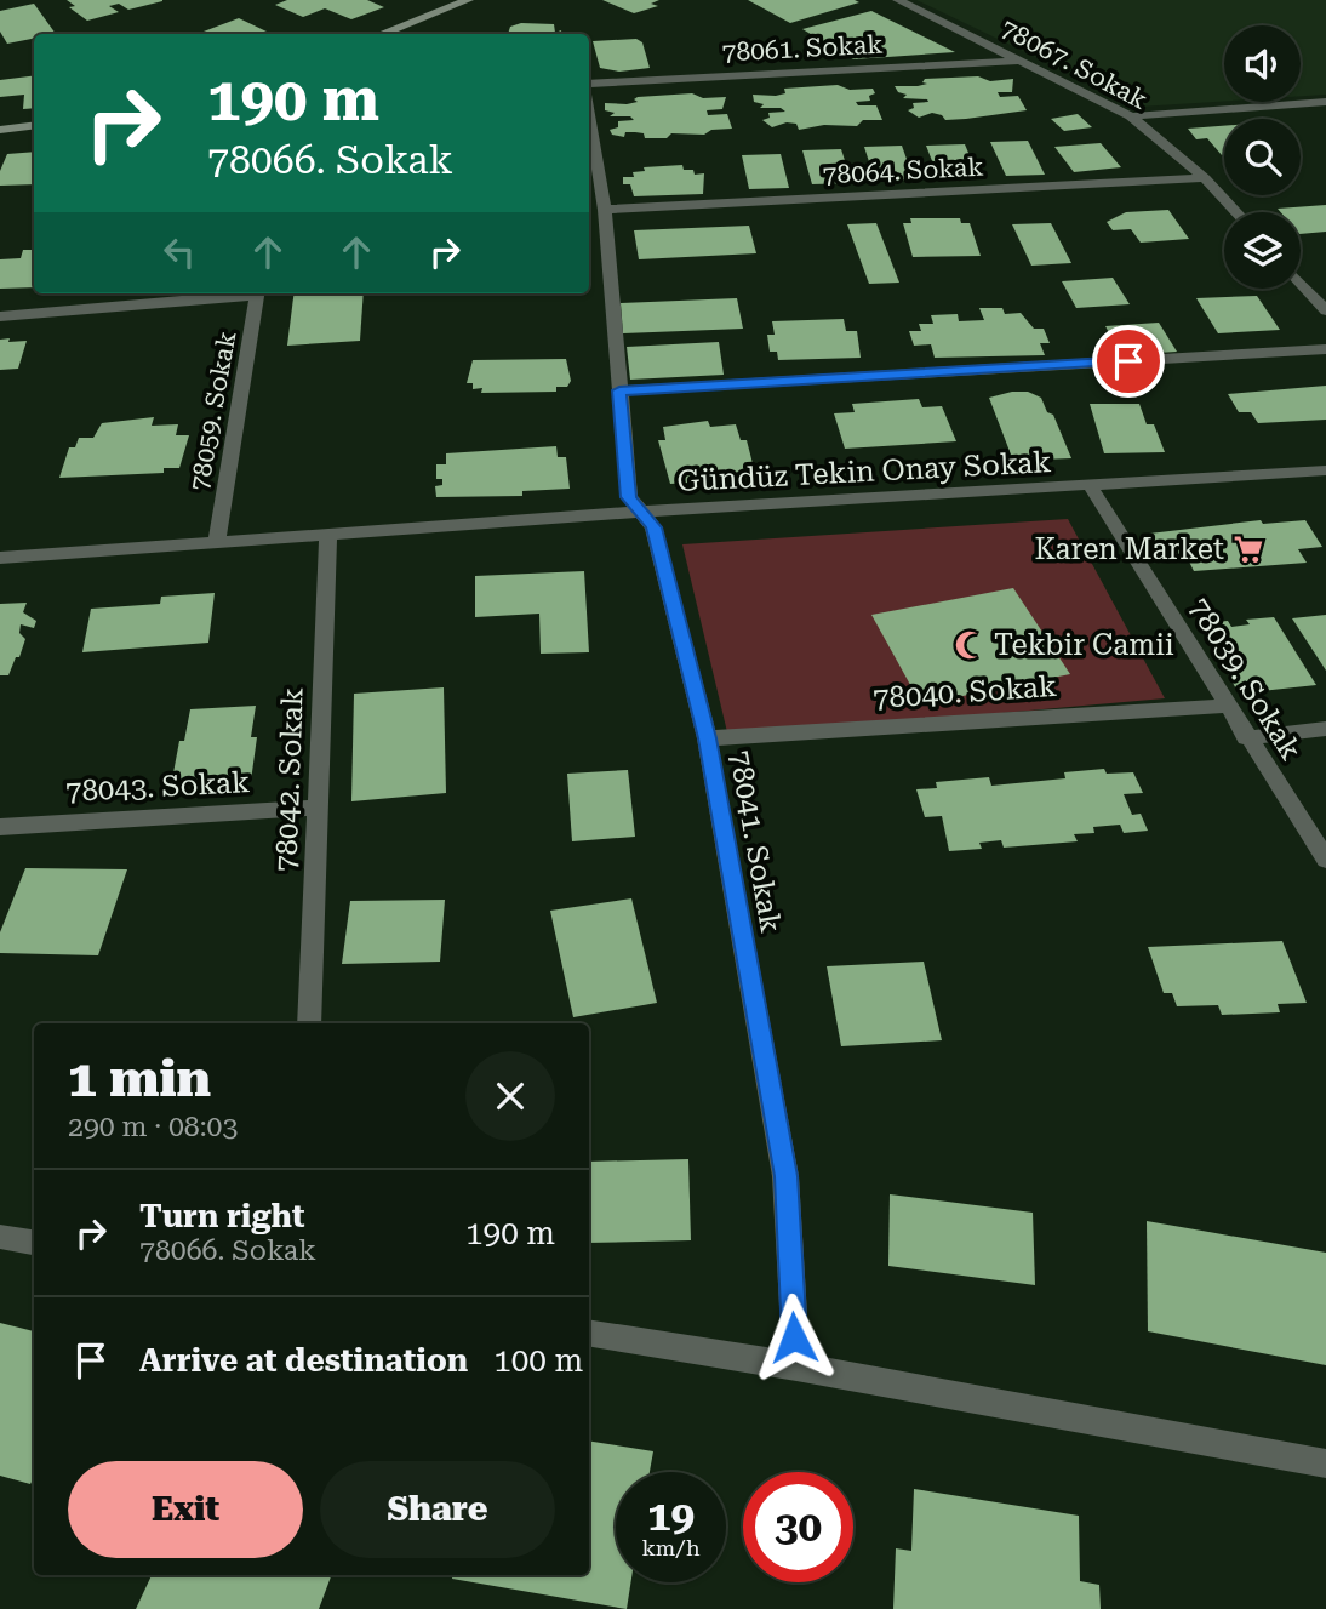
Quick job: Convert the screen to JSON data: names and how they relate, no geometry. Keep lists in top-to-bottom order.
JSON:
{
  "streets": {
    "street": [
      "78061. Sokak",
      "78067. Sokak",
      "78064. Sokak",
      "78059. Sokak",
      "Gündüz Tekin Onay Sokak",
      "78039. Sokak",
      "78040. Sokak",
      "78042. Sokak",
      "78043. Sokak",
      "78041. Sokak"
    ]
  },
  "crossings": [
    ["78061. Sokak", "78067. Sokak"],
    ["78067. Sokak", "78064. Sokak"],
    ["78064. Sokak", "78041. Sokak"],
    ["78059. Sokak", "Gündüz Tekin Onay Sokak"],
    ["Gündüz Tekin Onay Sokak", "78039. Sokak"],
    ["Gündüz Tekin Onay Sokak", "78042. Sokak"],
    ["Gündüz Tekin Onay Sokak", "78041. Sokak"],
    ["78039. Sokak", "78040. Sokak"],
    ["78040. Sokak", "78041. Sokak"],
    ["78042. Sokak", "78043. Sokak"]
  ],
  "places": {
    "supermarket": ["Karen Market"],
    "mosque": ["Tekbir Camii"]
  },
  "page": {
    "turn": ["190 m", "78066. Sokak"],
    "heading": ["1 min", "290 m · 08:03"],
    "list": [
      {
        "name": "Turn right",
        "note": "78066. Sokak",
        "value": "190 m"
      },
      {
        "name": "Arrive at destination",
        "value": "100 m"
      }
    ],
    "buttons": ["Exit", "Share"],
    "speed": "19 km/h",
    "limit": "30"
  }
}
